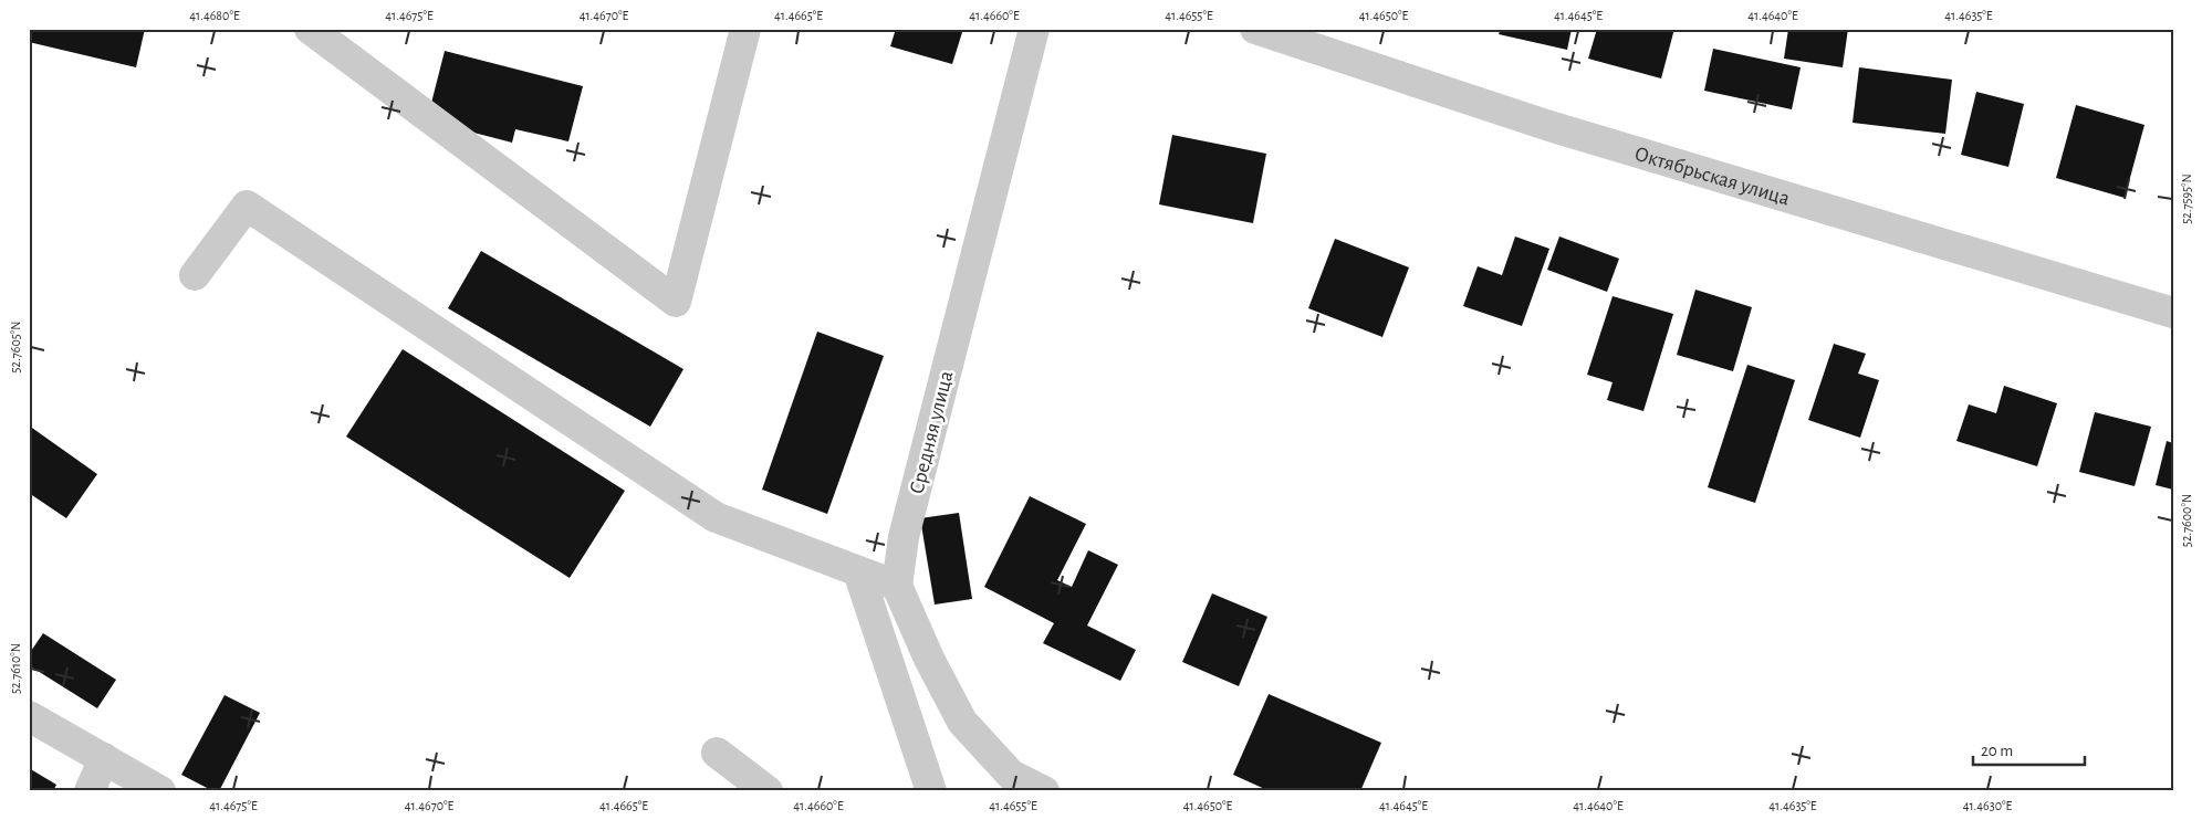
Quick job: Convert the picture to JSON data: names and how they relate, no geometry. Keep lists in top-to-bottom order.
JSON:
{
  "streets": {
    "street": ["Октябрьская улица", "Средняя улица"]
  },
  "scale_bar": "20 m",
  "coordinates": [
    "41.4680°E",
    "41.4675°E",
    "41.4670°E",
    "41.4665°E",
    "41.4660°E",
    "41.4655°E",
    "41.4650°E",
    "41.4645°E",
    "41.4640°E",
    "41.4635°E",
    "52.7595°N",
    "52.7605°N",
    "52.7600°N",
    "52.7610°N",
    "41.4630°E"
  ]
}
